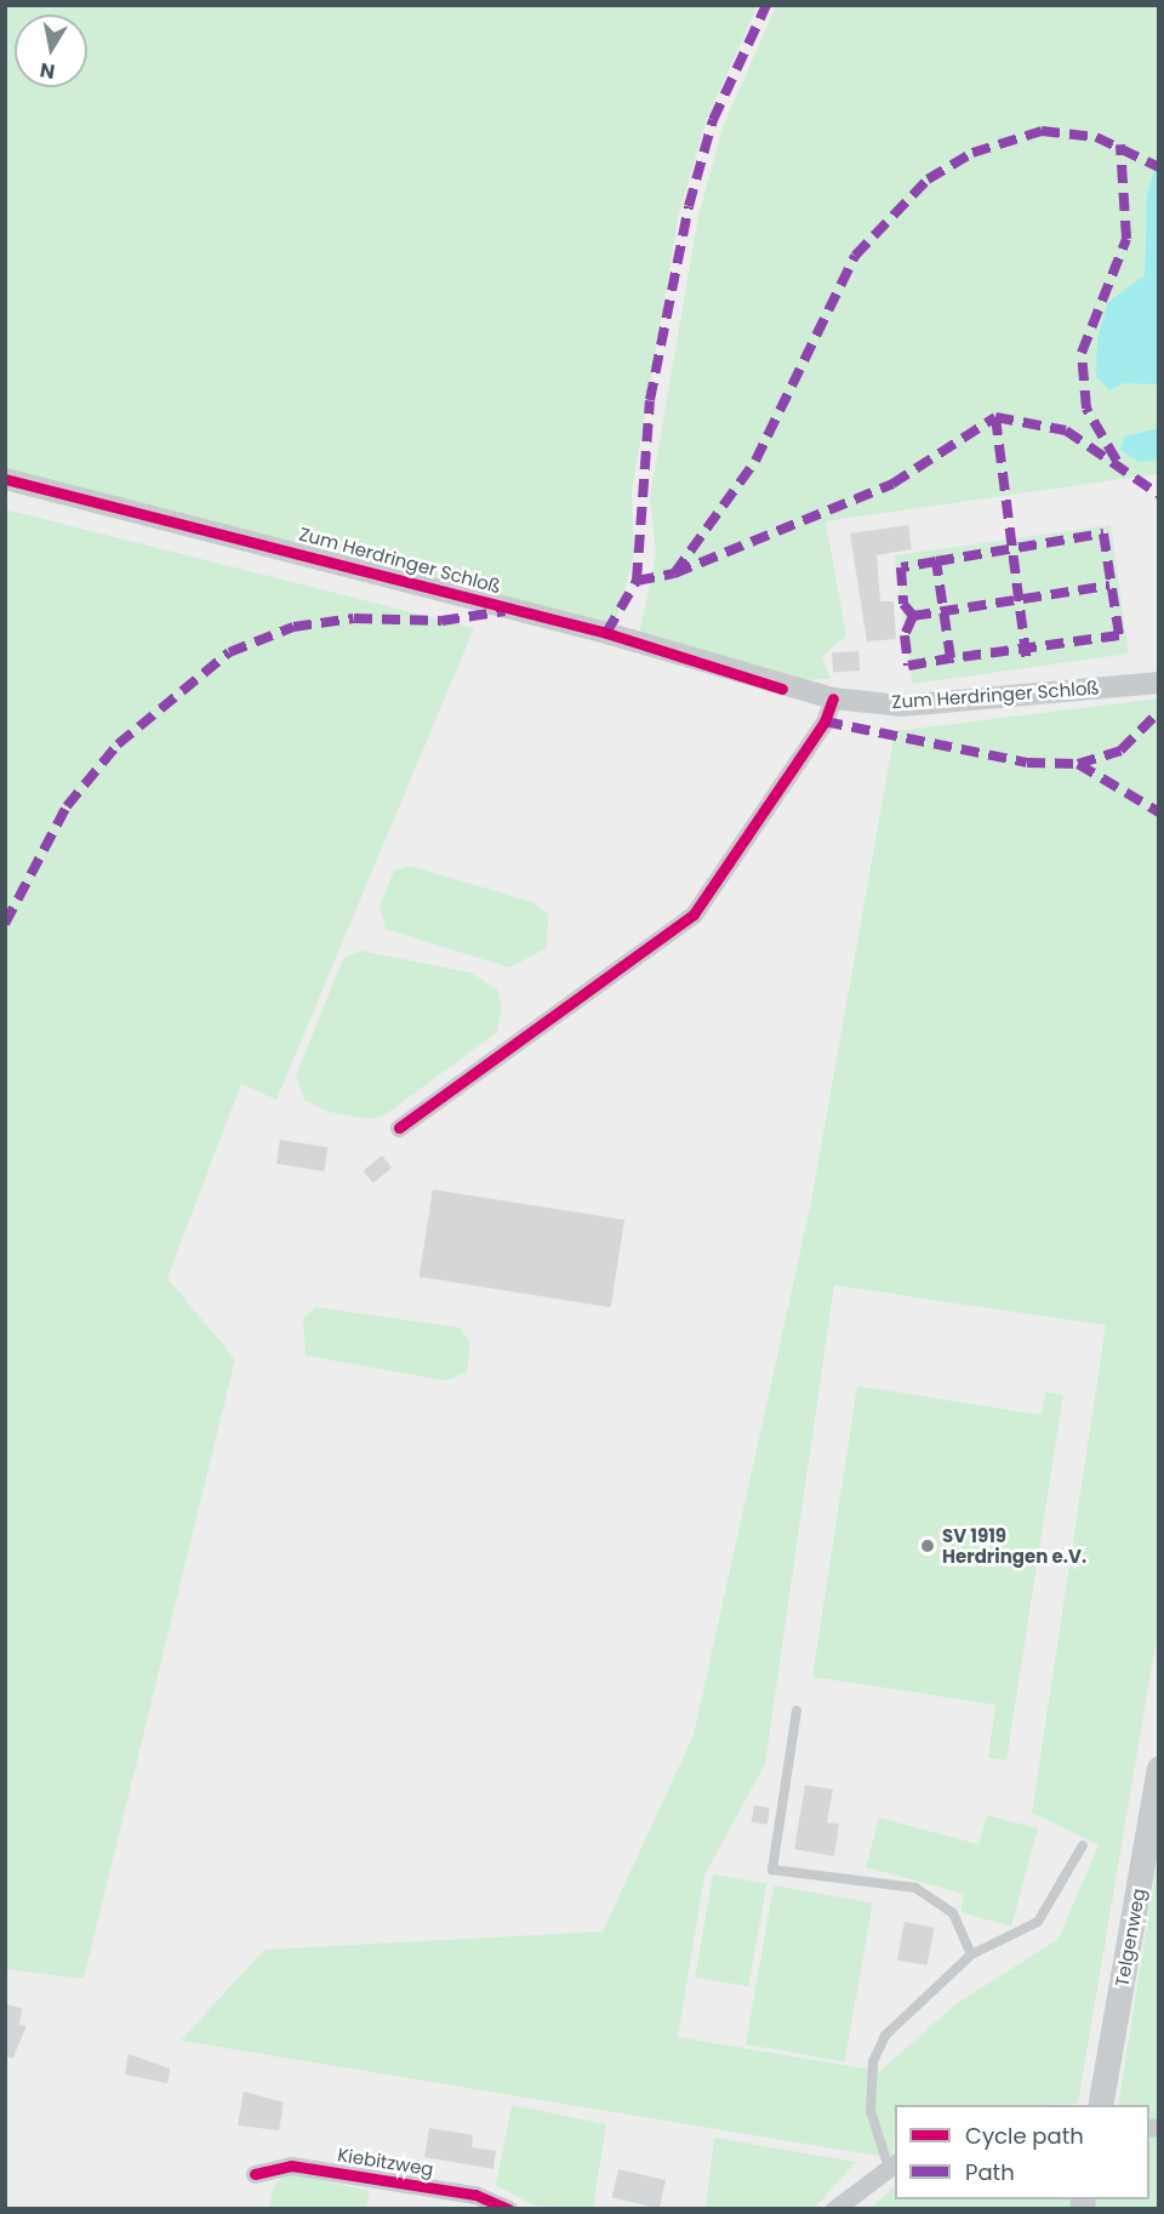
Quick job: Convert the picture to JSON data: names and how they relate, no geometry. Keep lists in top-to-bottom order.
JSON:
{
  "streets": {
    "main road": ["Telgenweg"],
    "street": ["Zum Herdringer Schloß", "Kiebitzweg"]
  },
  "places": ["SV 1919 Herdringen e.V."],
  "legend": ["Cycle path", "Path"],
  "north": "bottom"
}
